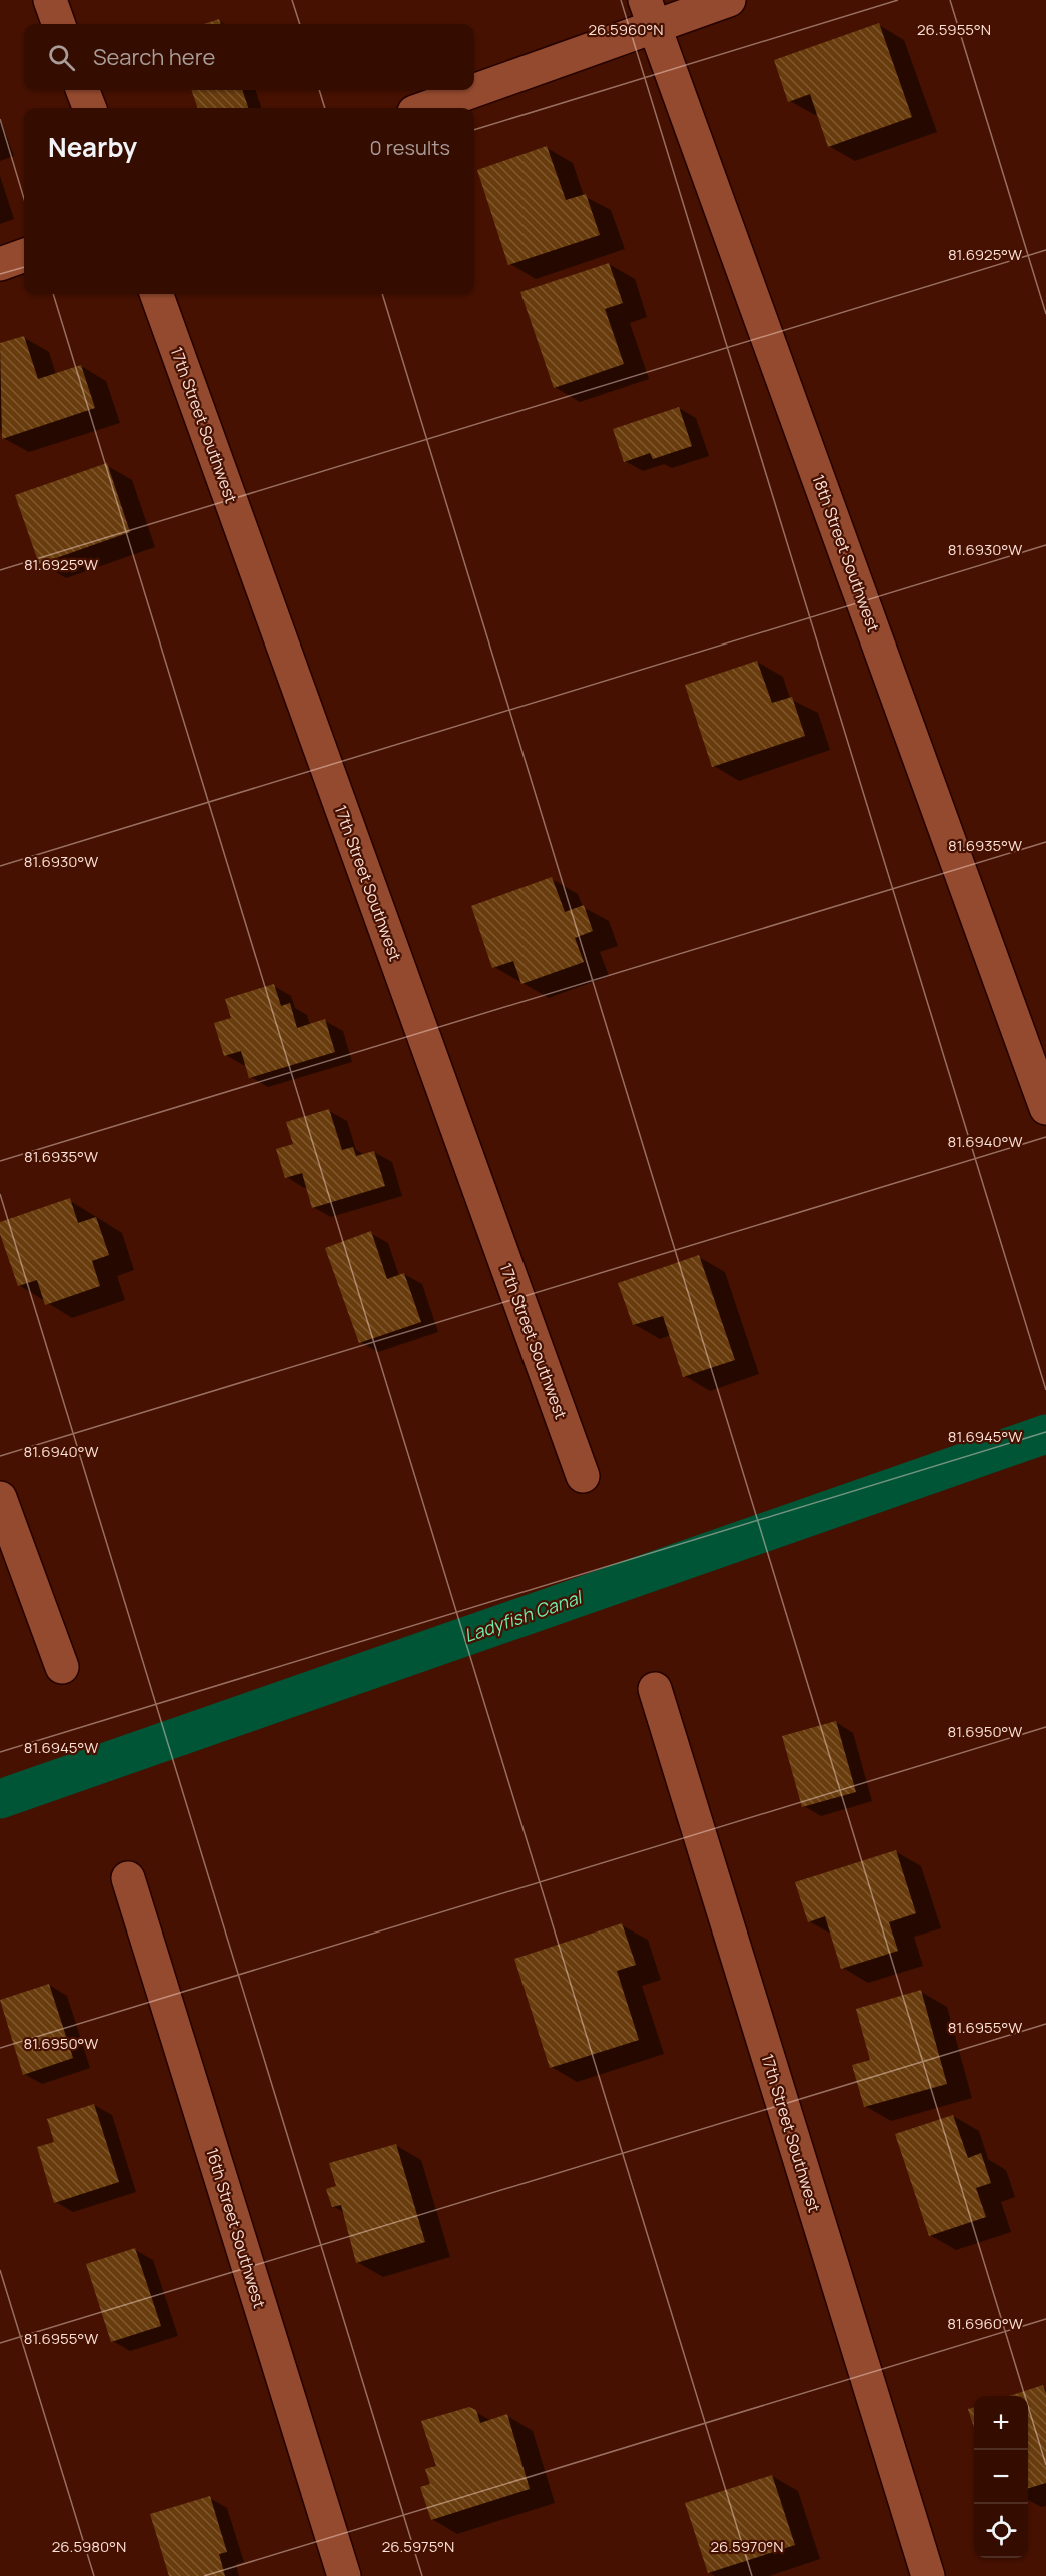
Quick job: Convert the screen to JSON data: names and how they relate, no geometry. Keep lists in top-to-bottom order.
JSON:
{
  "streets": {
    "street": ["17th Street Southwest", "18th Street Southwest", "16th Street Southwest"]
  },
  "water": ["Ladyfish Canal"],
  "page": {
    "search": "Search here",
    "heading": ["Nearby", "0 results"],
    "map_buttons": ["+", "−"]
  },
  "coordinates": [
    "26.5960°N",
    "26.5955°N",
    "81.6925°W",
    "81.6930°W",
    "81.6935°W",
    "81.6940°W",
    "81.6945°W",
    "81.6950°W",
    "81.6955°W",
    "81.6960°W",
    "26.5980°N",
    "26.5975°N",
    "26.5970°N"
  ]
}
